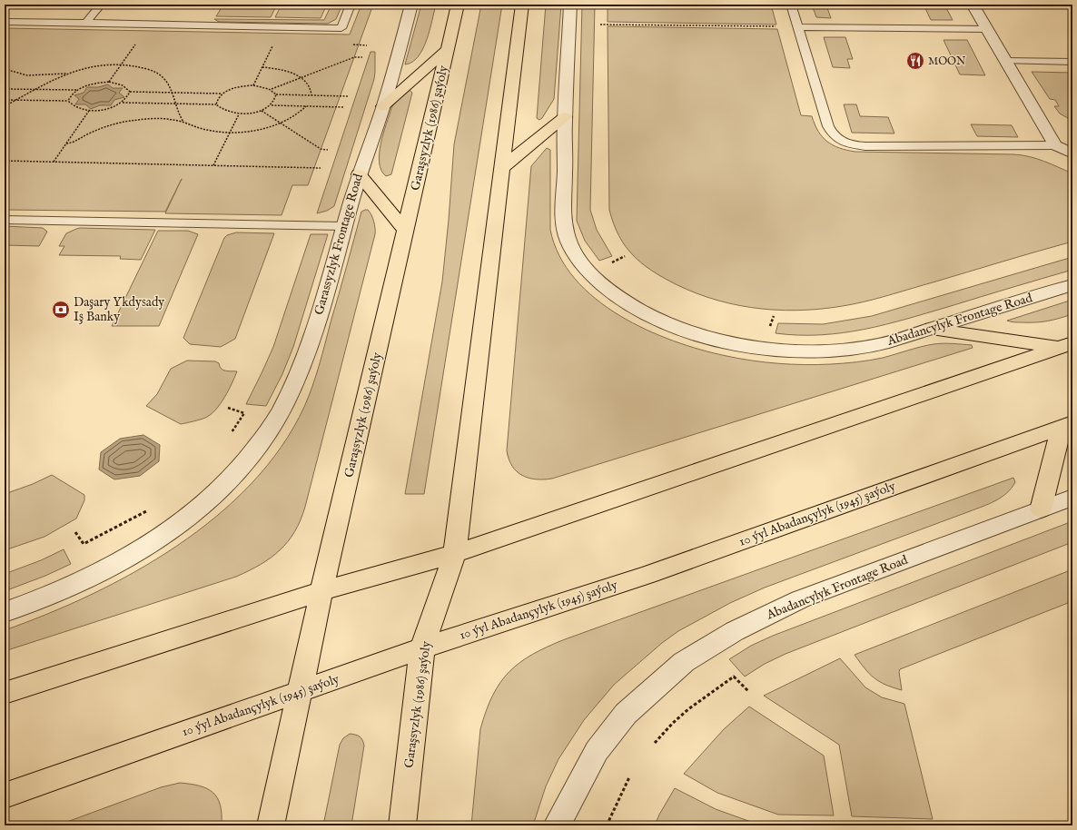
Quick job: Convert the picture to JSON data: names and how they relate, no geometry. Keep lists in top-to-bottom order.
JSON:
{
  "streets": {
    "main road": ["Garaşsyzlyk (1986) şaýoly", "10 ýyl Abadançylyk (1945) şaýoly"],
    "street": ["Garassyzlyk Frontage Road", "Abadancylyk Frontage Road"]
  },
  "crossings": [
    ["Garaşsyzlyk (1986) şaýoly", "10 ýyl Abadançylyk (1945) şaýoly"]
  ],
  "places": {
    "restaurant": ["MOON"],
    "bank": ["Daşary Ykdysady Iş Banky"]
  }
}
